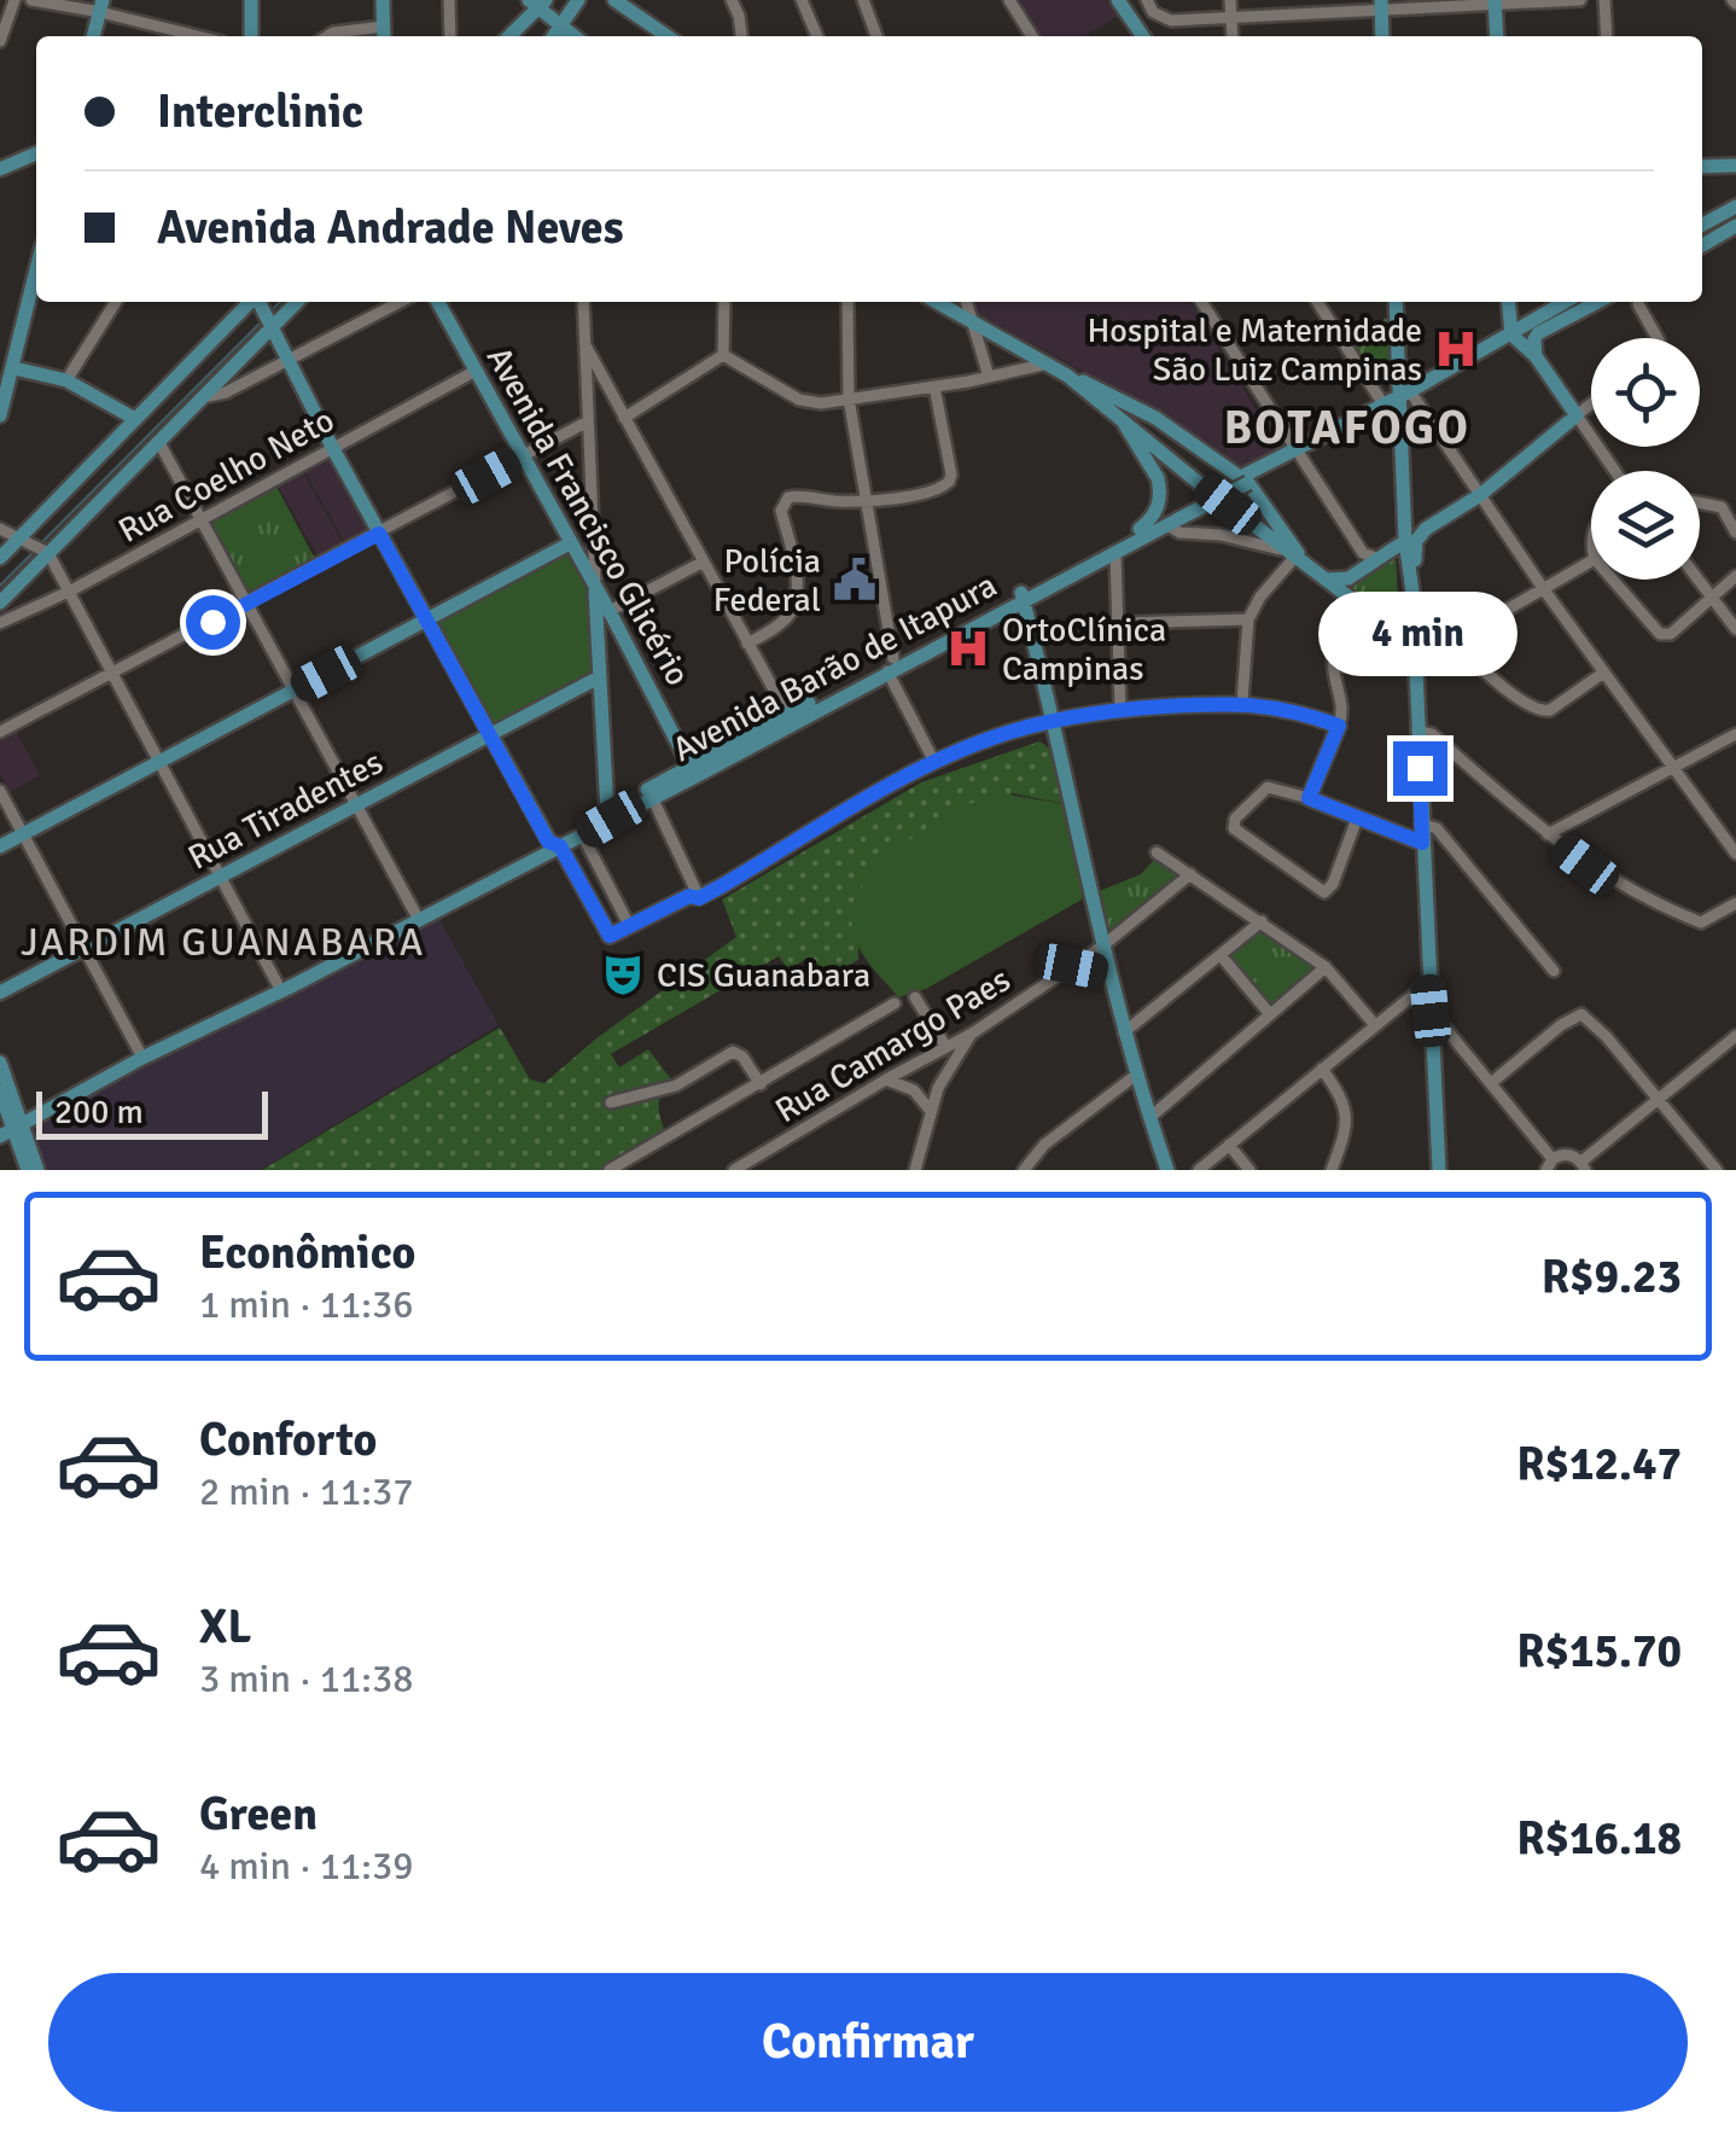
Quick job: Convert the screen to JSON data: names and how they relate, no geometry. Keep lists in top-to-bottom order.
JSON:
{
  "streets": {
    "main road": ["Avenida Francisco Glicério", "Avenida Barão de Itapura", "Rua Tiradentes"],
    "street": ["Rua Coelho Neto", "Rua Camargo Paes"]
  },
  "crossings": [
    ["Rua Coelho Neto", "Avenida Francisco Glicério"],
    ["Avenida Francisco Glicério", "Avenida Barão de Itapura"]
  ],
  "districts": ["BOTAFOGO", "JARDIM GUANABARA"],
  "places": {
    "hospital": ["Hospital e Maternidade São Luiz Campinas", "OrtoClínica Campinas"],
    "public building": ["Polícia Federal"],
    "theatre": ["CIS Guanabara"]
  },
  "scale_bar": "200 m",
  "page": {
    "banner": ["Interclinic", "Avenida Andrade Neves"],
    "bubble": "4 min",
    "scale": "200 m",
    "list": [
      {
        "name": "Econômico",
        "note": "1 min · 11:36",
        "value": "R$9.23"
      },
      {
        "name": "Conforto",
        "note": "2 min · 11:37",
        "value": "R$12.47"
      },
      {
        "name": "XL",
        "note": "3 min · 11:38",
        "value": "R$15.70"
      },
      {
        "name": "Green",
        "note": "4 min · 11:39",
        "value": "R$16.18"
      }
    ],
    "buttons": "Confirmar"
  }
}
